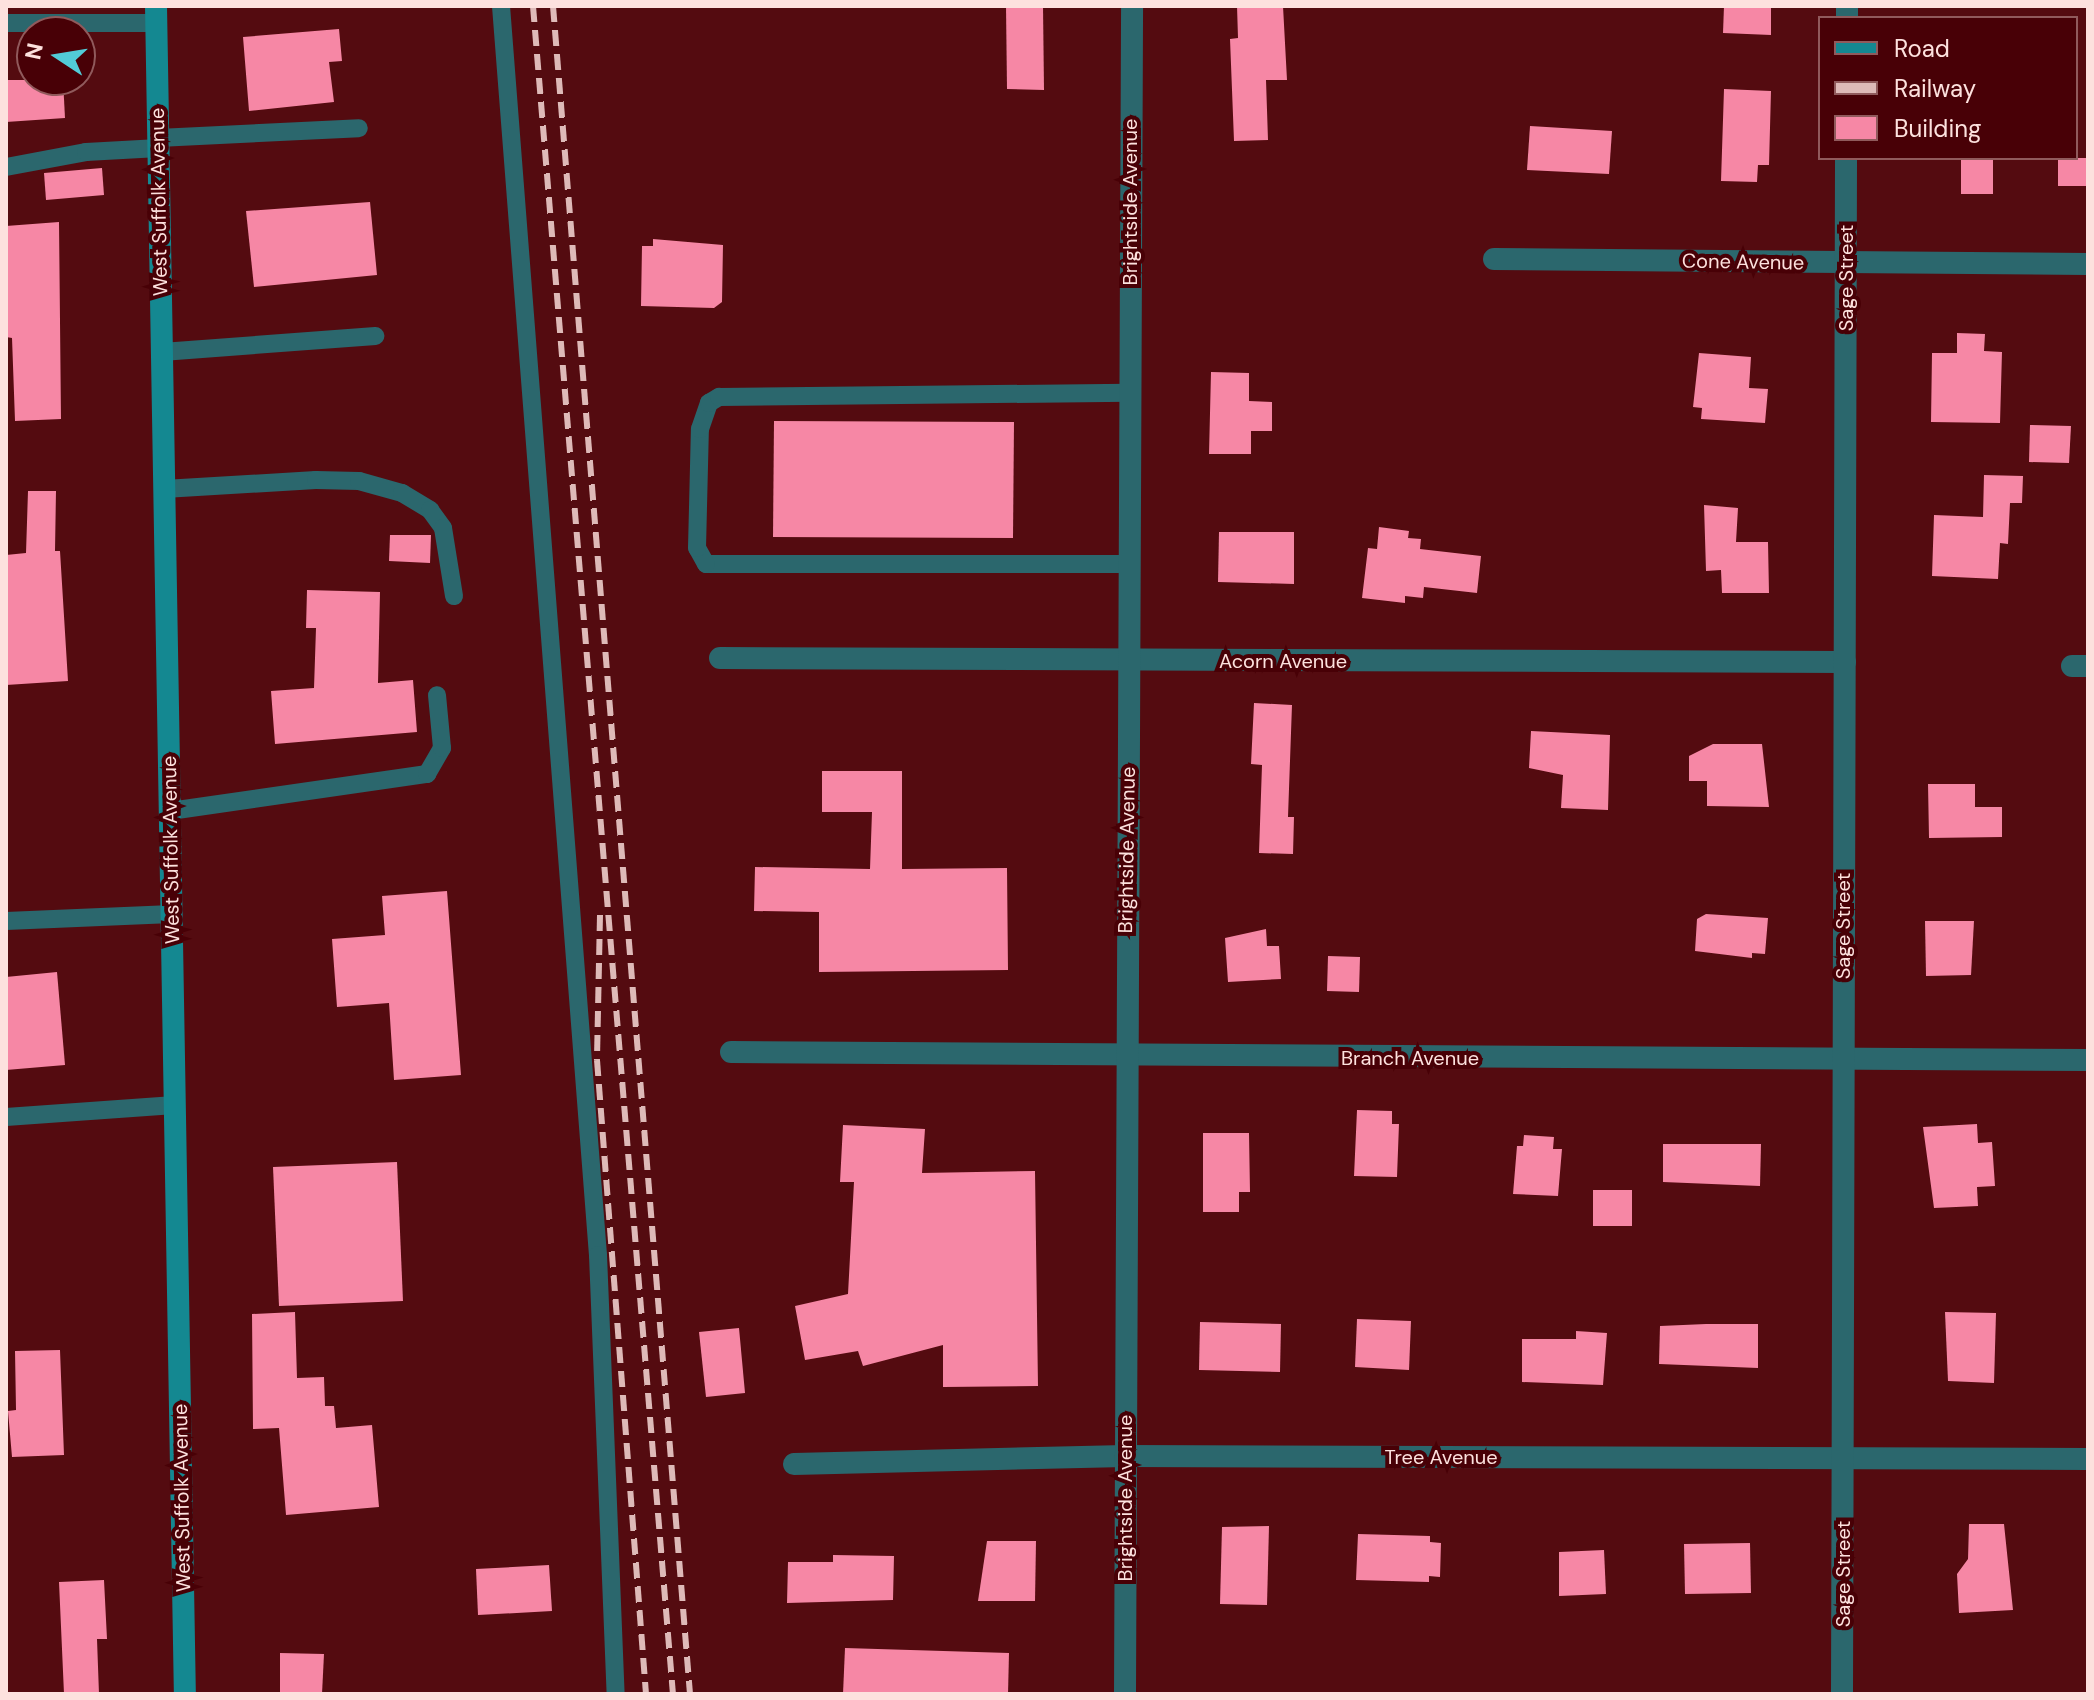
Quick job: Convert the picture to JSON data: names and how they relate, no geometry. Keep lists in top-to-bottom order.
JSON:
{
  "streets": {
    "main road": ["West Suffolk Avenue"],
    "street": [
      "Brightside Avenue",
      "Cone Avenue",
      "Sage Street",
      "Acorn Avenue",
      "Branch Avenue",
      "Tree Avenue"
    ]
  },
  "crossings": [
    ["Brightside Avenue", "Acorn Avenue"],
    ["Brightside Avenue", "Branch Avenue"],
    ["Brightside Avenue", "Tree Avenue"],
    ["Cone Avenue", "Sage Street"],
    ["Sage Street", "Acorn Avenue"],
    ["Sage Street", "Branch Avenue"],
    ["Sage Street", "Tree Avenue"]
  ],
  "legend": ["Road", "Railway", "Building"],
  "north": "left"
}
